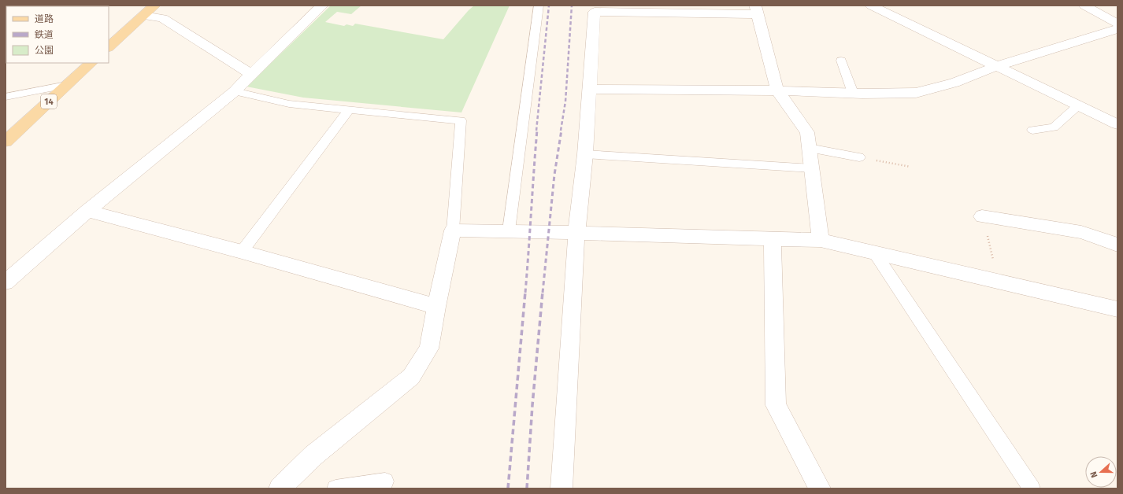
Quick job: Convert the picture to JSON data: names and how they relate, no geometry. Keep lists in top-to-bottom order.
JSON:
{
  "streets": {
    "main road": ["14"]
  },
  "legend": ["道路", "鉄道", "公園"],
  "north": "left"
}
